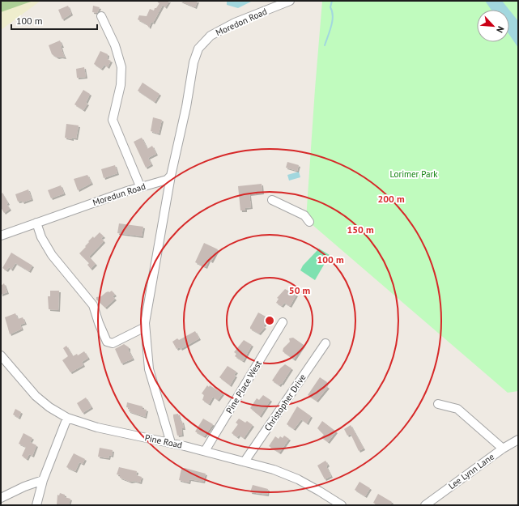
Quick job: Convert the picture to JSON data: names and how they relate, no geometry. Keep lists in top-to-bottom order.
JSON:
{
  "streets": {
    "street": [
      "Moredon Road",
      "Moredun Road",
      "Pine Place West",
      "Christopher Drive",
      "Pine Road",
      "Lee Lynn Lane"
    ]
  },
  "crossings": [
    ["Moredon Road", "Moredun Road"],
    ["Pine Place West", "Pine Road"],
    ["Christopher Drive", "Pine Road"]
  ],
  "parks": ["Lorimer Park"],
  "scale_bar": "100 m",
  "north": "bottom right",
  "rings": [
    "200 m",
    "150 m",
    "100 m",
    "50 m"
  ]
}
